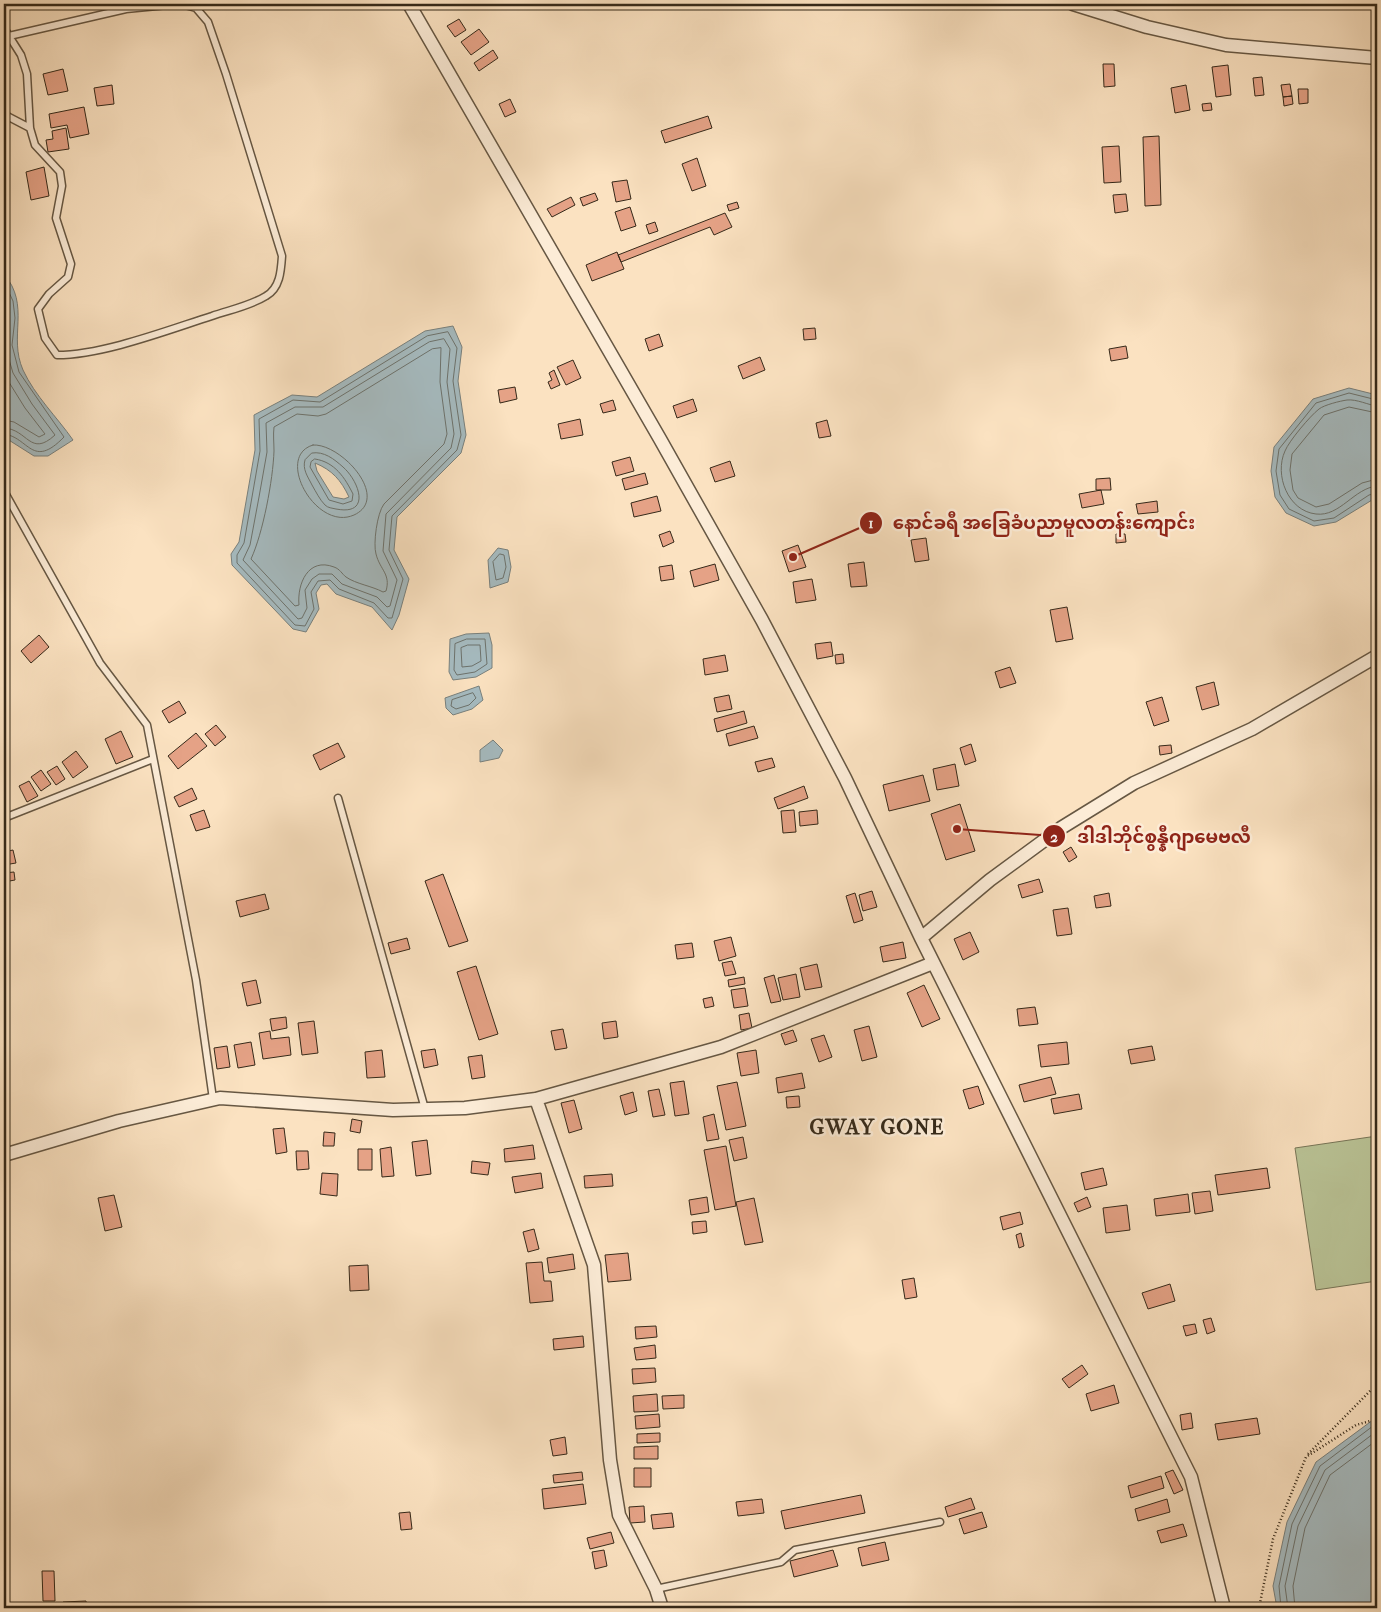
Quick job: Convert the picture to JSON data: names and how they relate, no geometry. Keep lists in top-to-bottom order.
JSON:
{
  "districts": ["GWAY GONE"],
  "places": ["နောင်ခရီ အခြေခံပညာမူလတန်းကျောင်း", "ဒါဒါဘိုင်စွန္နီဂျာမေဗလီ"]
}
